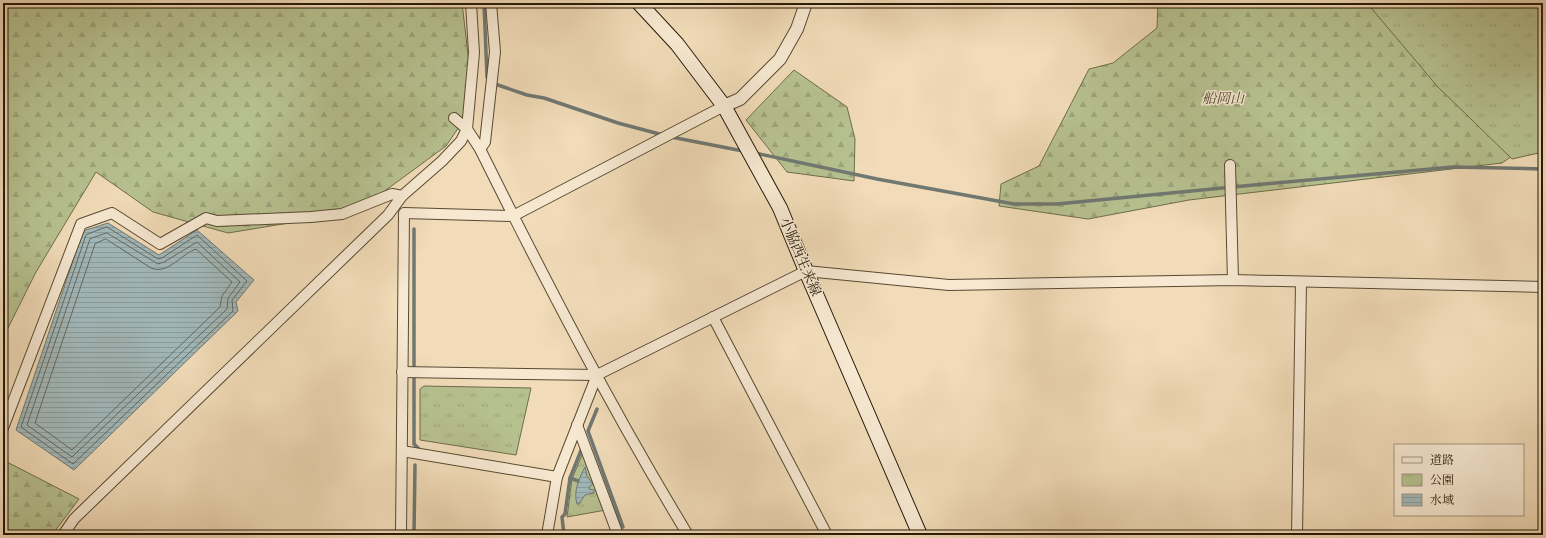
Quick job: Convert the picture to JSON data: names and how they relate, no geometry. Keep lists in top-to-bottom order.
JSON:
{
  "streets": {
    "main road": ["小脇西生来線"]
  },
  "parks": ["船岡山"],
  "legend": ["道路", "公園", "水域"]
}
